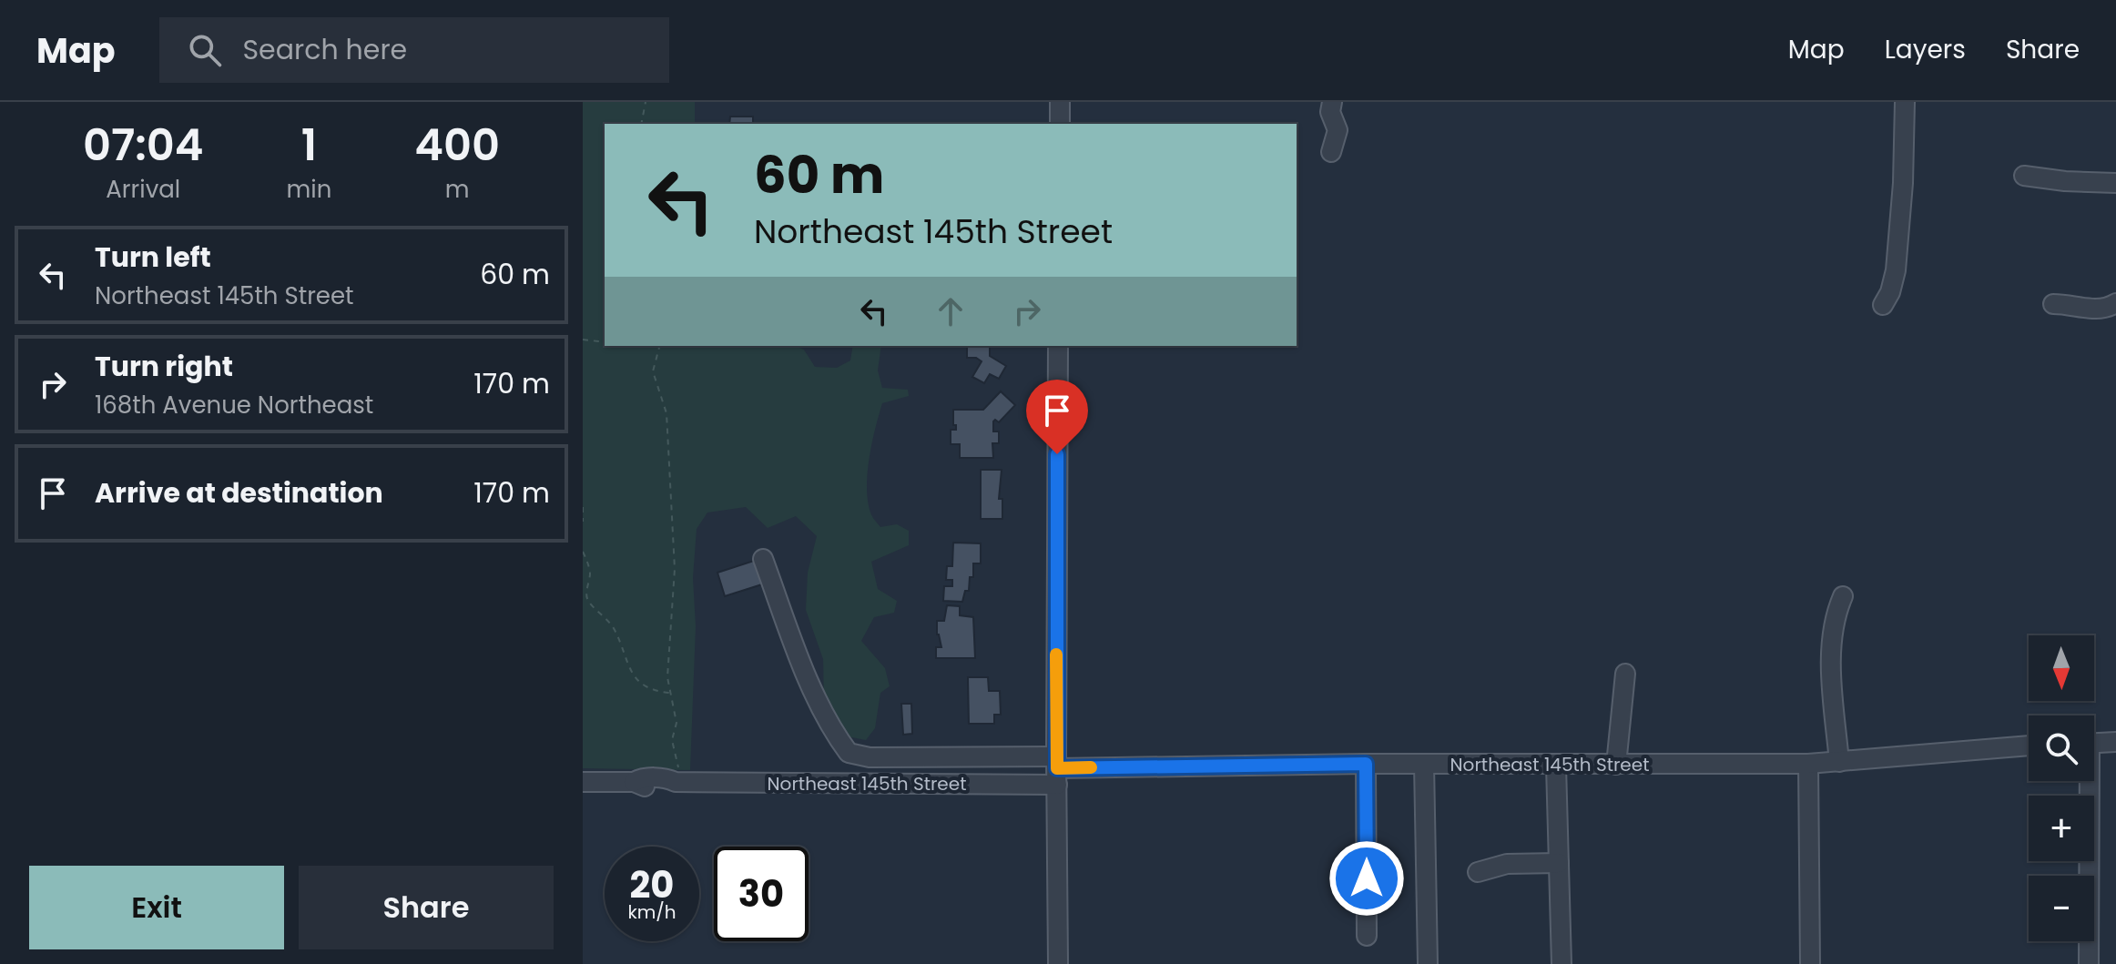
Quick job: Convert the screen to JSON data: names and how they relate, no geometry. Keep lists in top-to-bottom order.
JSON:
{
  "streets": {
    "street": ["Northeast 145th Street"]
  },
  "north": "bottom",
  "page": {
    "header": "Map",
    "search": "Search here",
    "nav": ["Map", "Layers", "Share"],
    "eta": [
      "07:04",
      "Arrival",
      "1",
      "min",
      "400",
      "m"
    ],
    "turn": ["60 m", "Northeast 145th Street"],
    "list": [
      {
        "name": "Turn left",
        "note": "Northeast 145th Street",
        "value": "60 m"
      },
      {
        "name": "Turn right",
        "note": "168th Avenue Northeast",
        "value": "170 m"
      },
      {
        "name": "Arrive at destination",
        "value": "170 m"
      }
    ],
    "map_buttons": ["+", "−"],
    "speed": "20 km/h",
    "limit": "30",
    "buttons": ["Exit", "Share"]
  }
}
